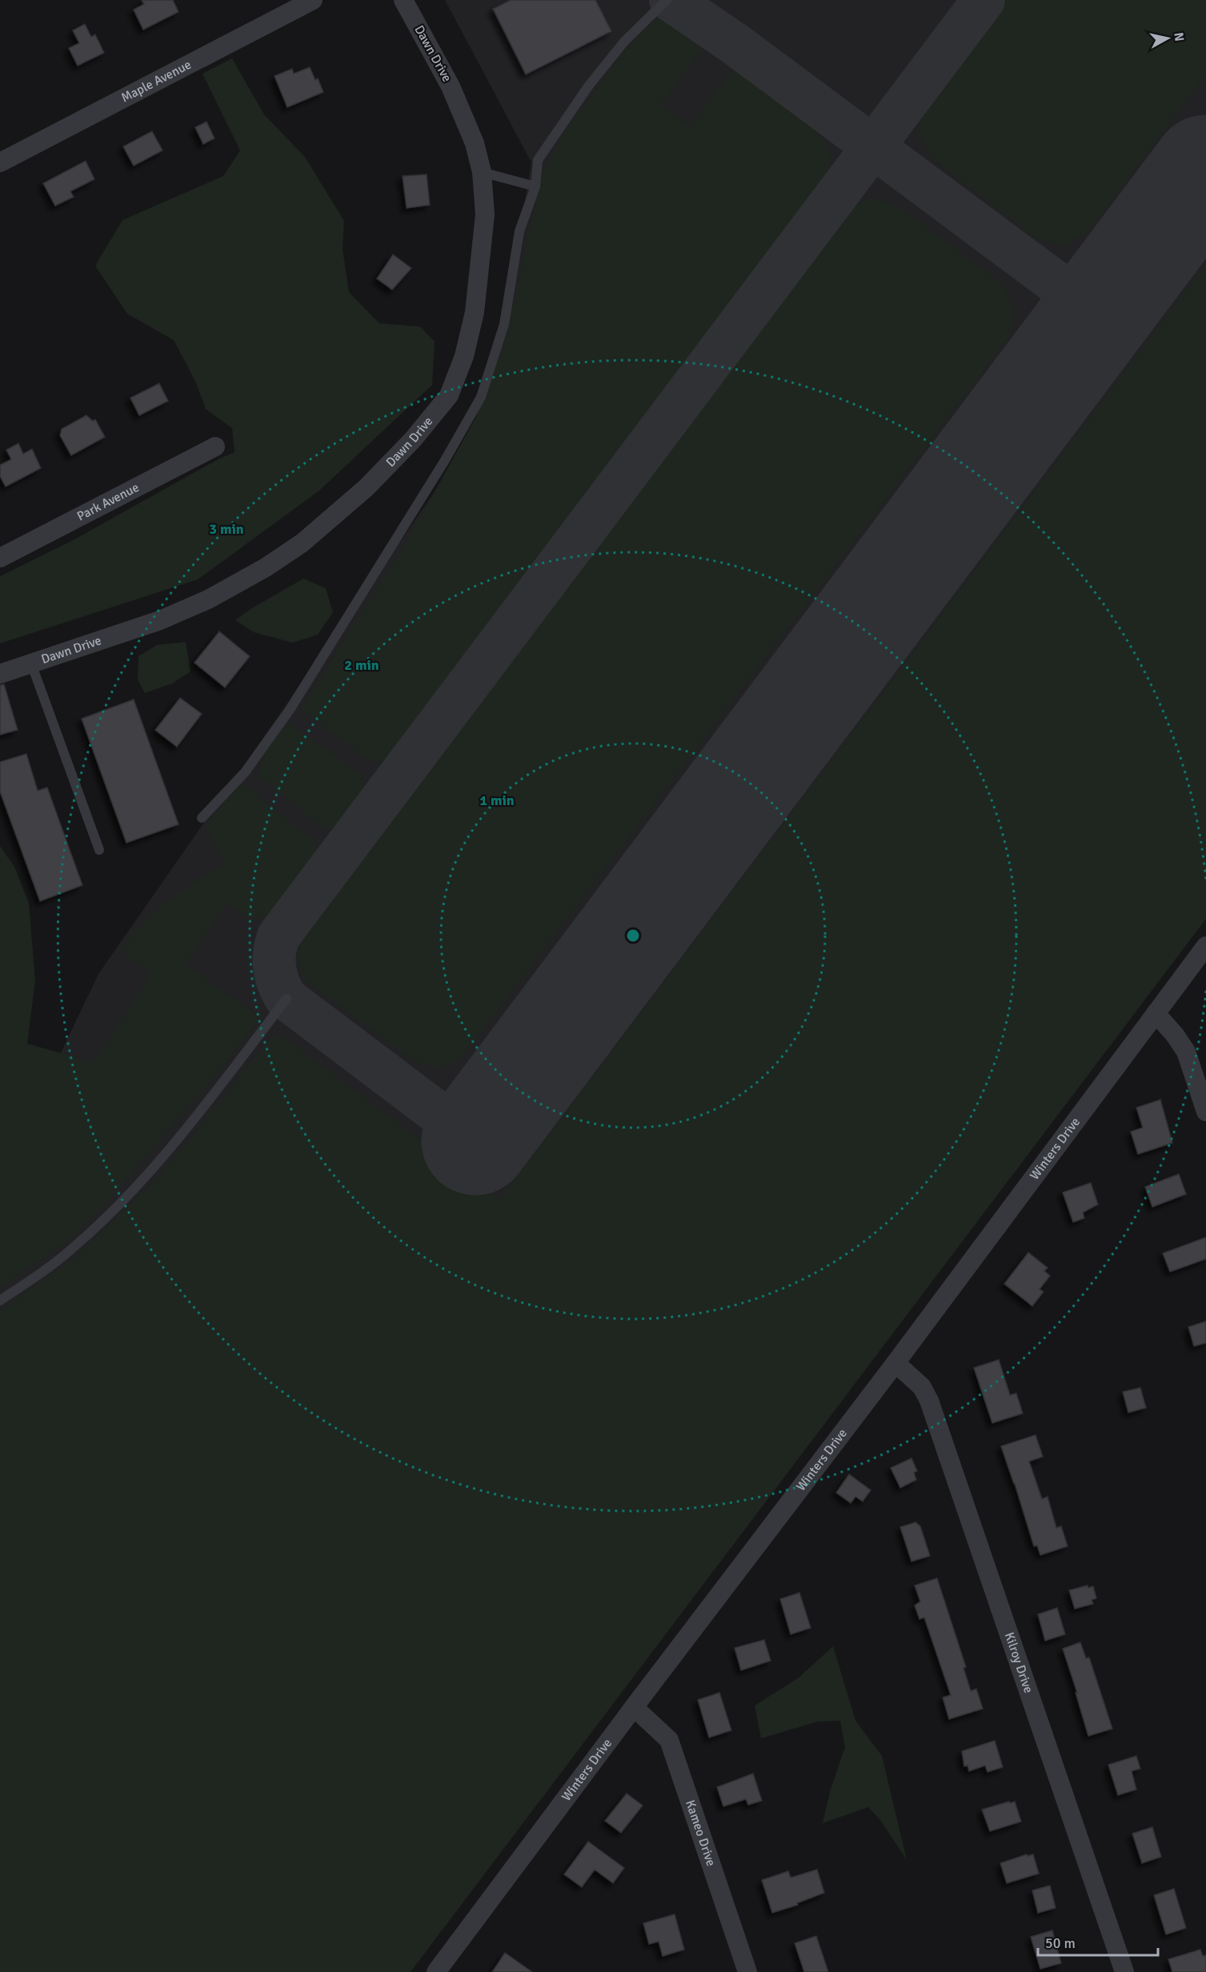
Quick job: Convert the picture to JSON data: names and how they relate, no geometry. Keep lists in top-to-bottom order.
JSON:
{
  "streets": {
    "street": [
      "Dawn Drive",
      "Maple Avenue",
      "Park Avenue",
      "Winters Drive",
      "Kilroy Drive",
      "Kameo Drive"
    ]
  },
  "crossings": [
    ["Winters Drive", "Kilroy Drive"],
    ["Winters Drive", "Kameo Drive"]
  ],
  "scale_bar": "50 m",
  "north": "right",
  "rings": ["3 min", "2 min", "1 min"]
}
